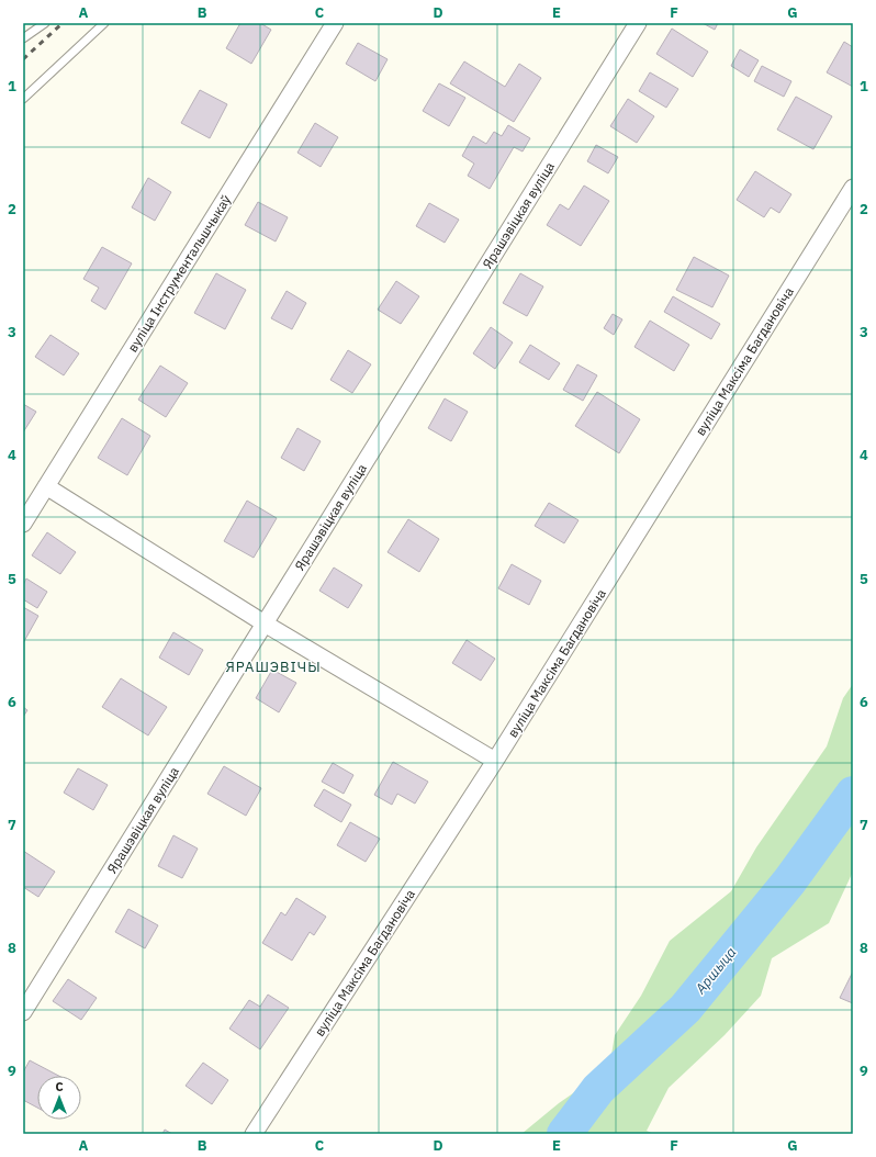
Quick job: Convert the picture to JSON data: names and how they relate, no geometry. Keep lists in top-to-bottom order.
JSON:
{
  "streets": {
    "street": ["Ярашэвіцкая вуліца", "вуліца Інструментальшчыкаў", "вуліца Максіма Багдановіча"]
  },
  "districts": ["ЯРАШЭВІЧЫ"],
  "water": ["Аршыца"],
  "north": "top",
  "grid": {
    "columns": [
      "A",
      "B",
      "C",
      "D",
      "E",
      "F",
      "G"
    ],
    "rows": [
      "1",
      "2",
      "3",
      "4",
      "5",
      "6",
      "7",
      "8",
      "9"
    ]
  }
}
